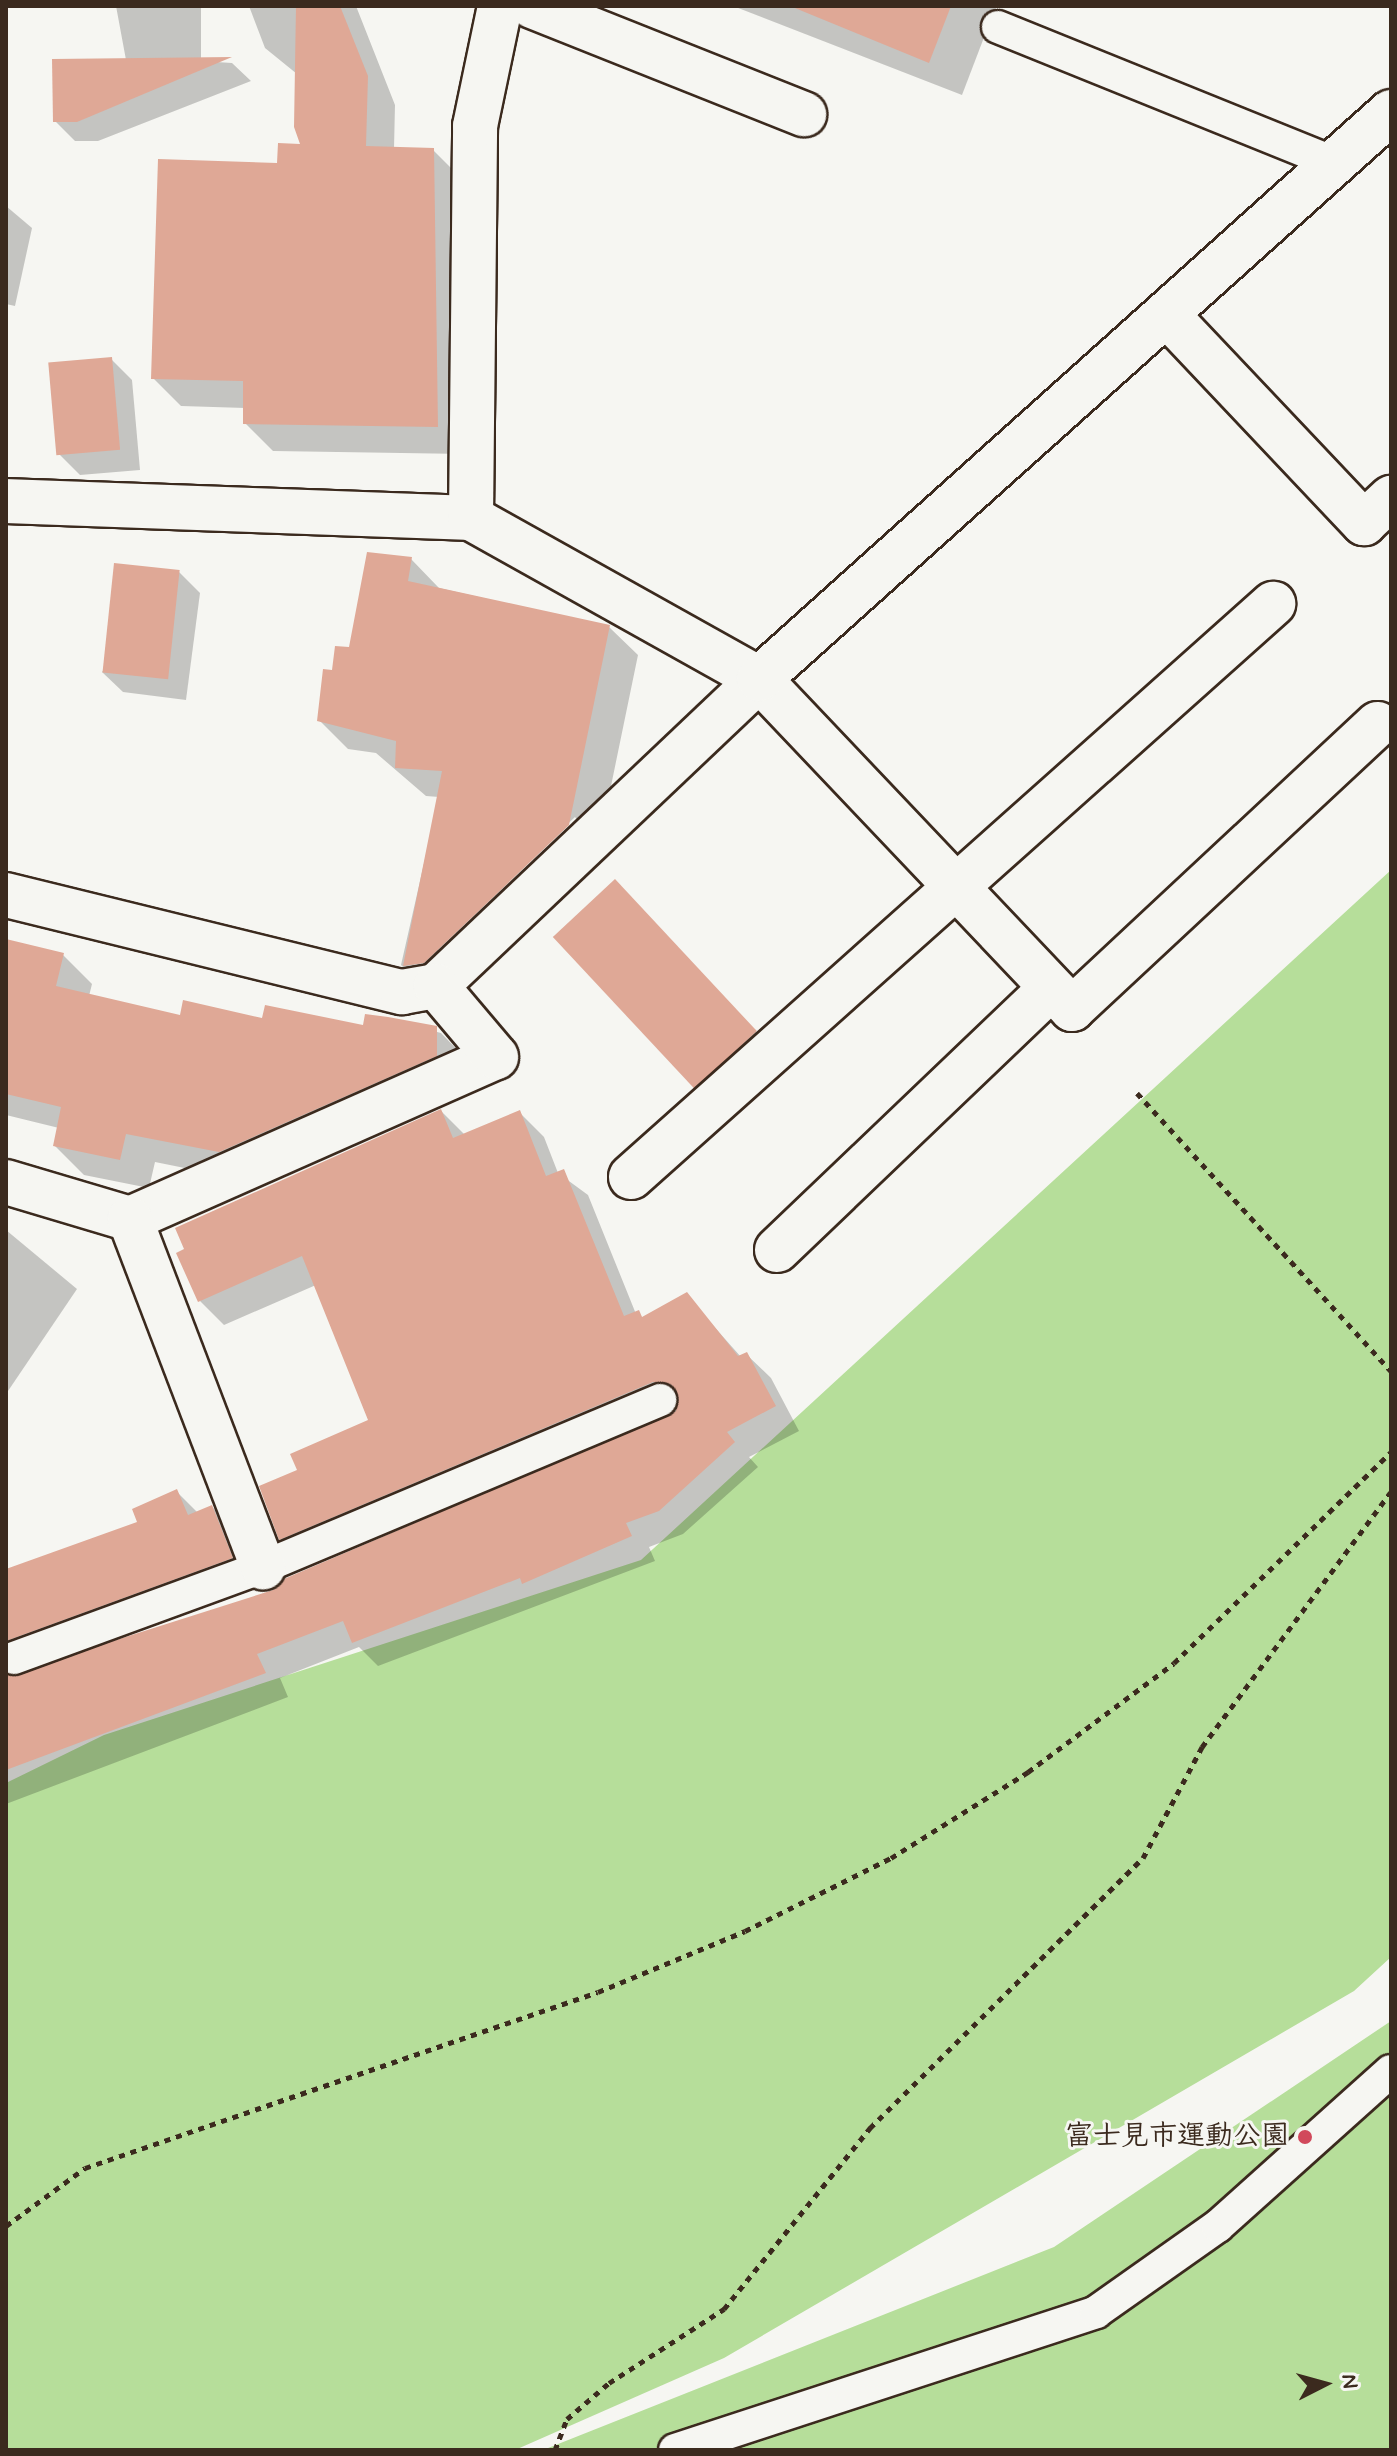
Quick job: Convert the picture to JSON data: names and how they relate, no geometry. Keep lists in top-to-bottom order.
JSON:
{
  "places": ["富士見市運動公園"],
  "north": "right"
}
